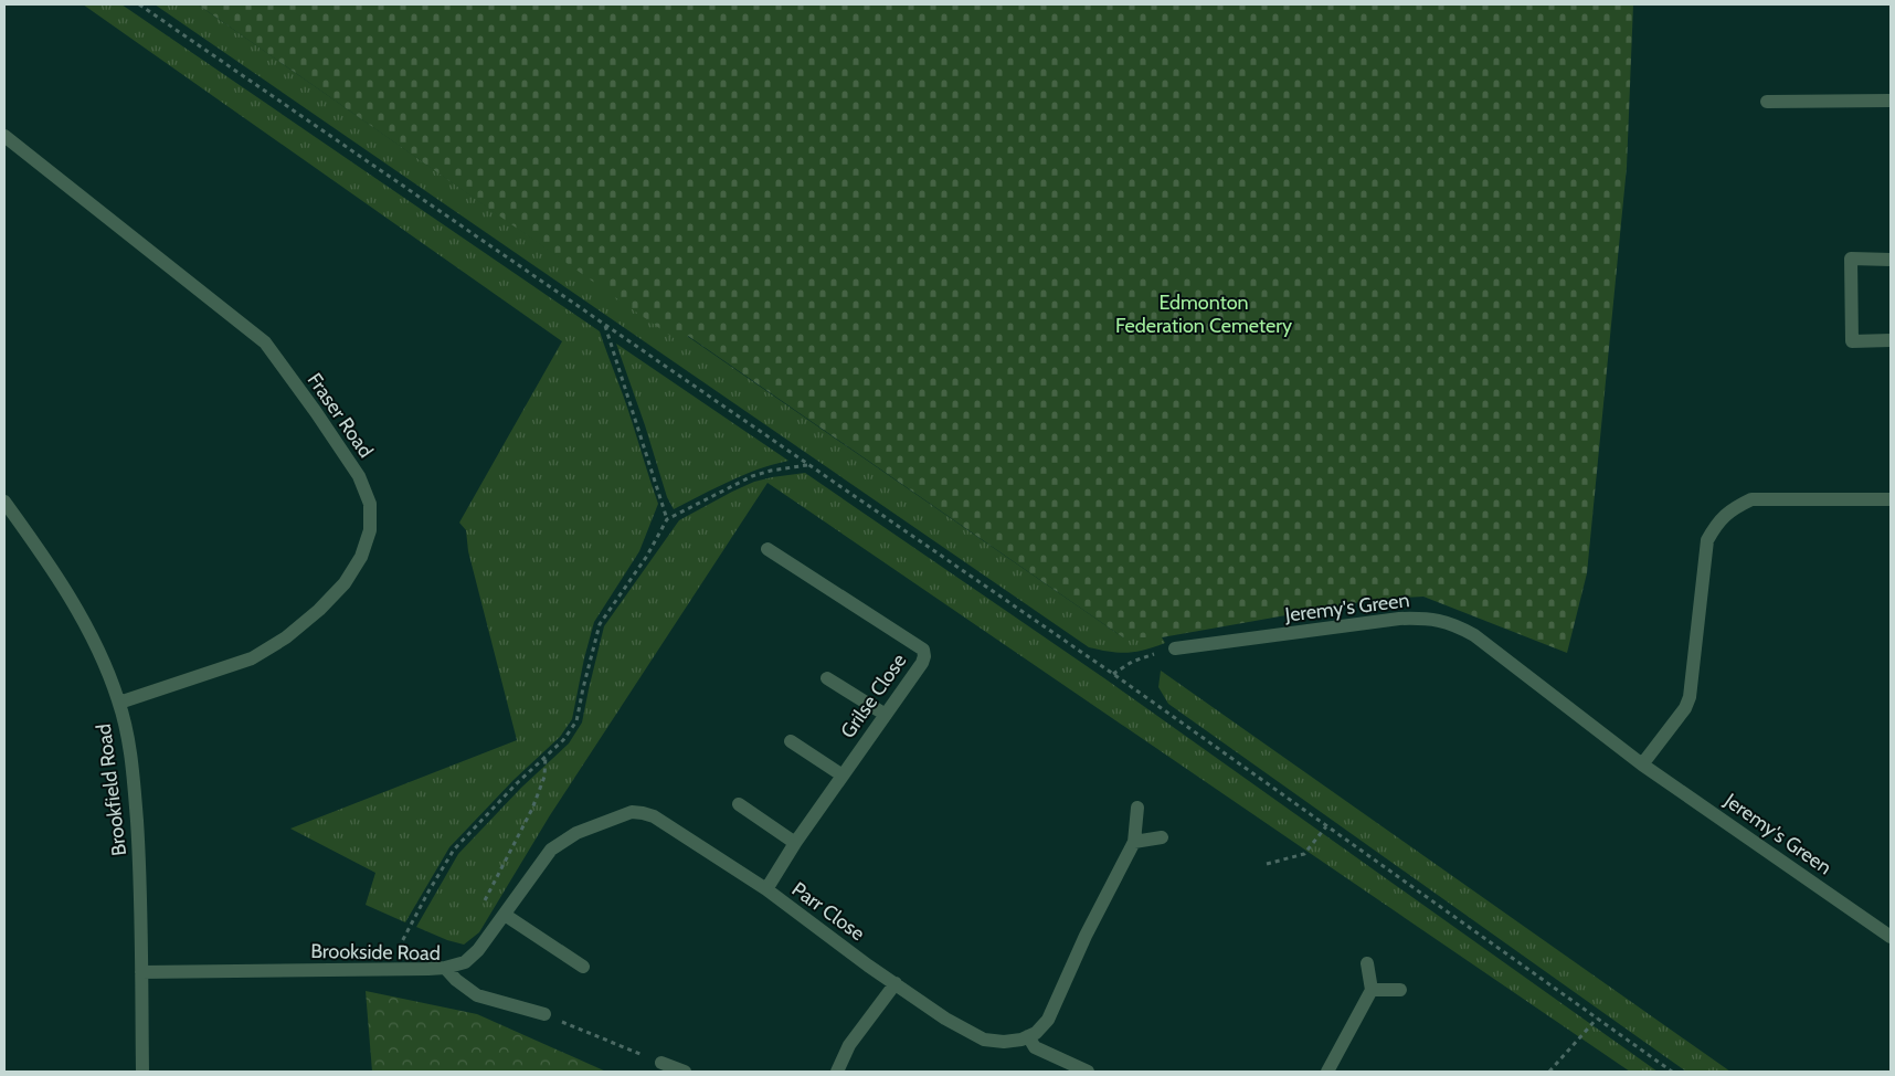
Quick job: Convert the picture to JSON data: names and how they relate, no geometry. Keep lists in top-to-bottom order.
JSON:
{
  "streets": {
    "street": [
      "Fraser Road",
      "Jeremy's Green",
      "Grilse Close",
      "Brookfield Road",
      "Parr Close",
      "Brookside Road"
    ]
  },
  "crossings": [
    ["Fraser Road", "Brookfield Road"],
    ["Grilse Close", "Parr Close"],
    ["Brookfield Road", "Brookside Road"],
    ["Parr Close", "Brookside Road"]
  ],
  "parks": ["Edmonton Federation Cemetery"]
}
